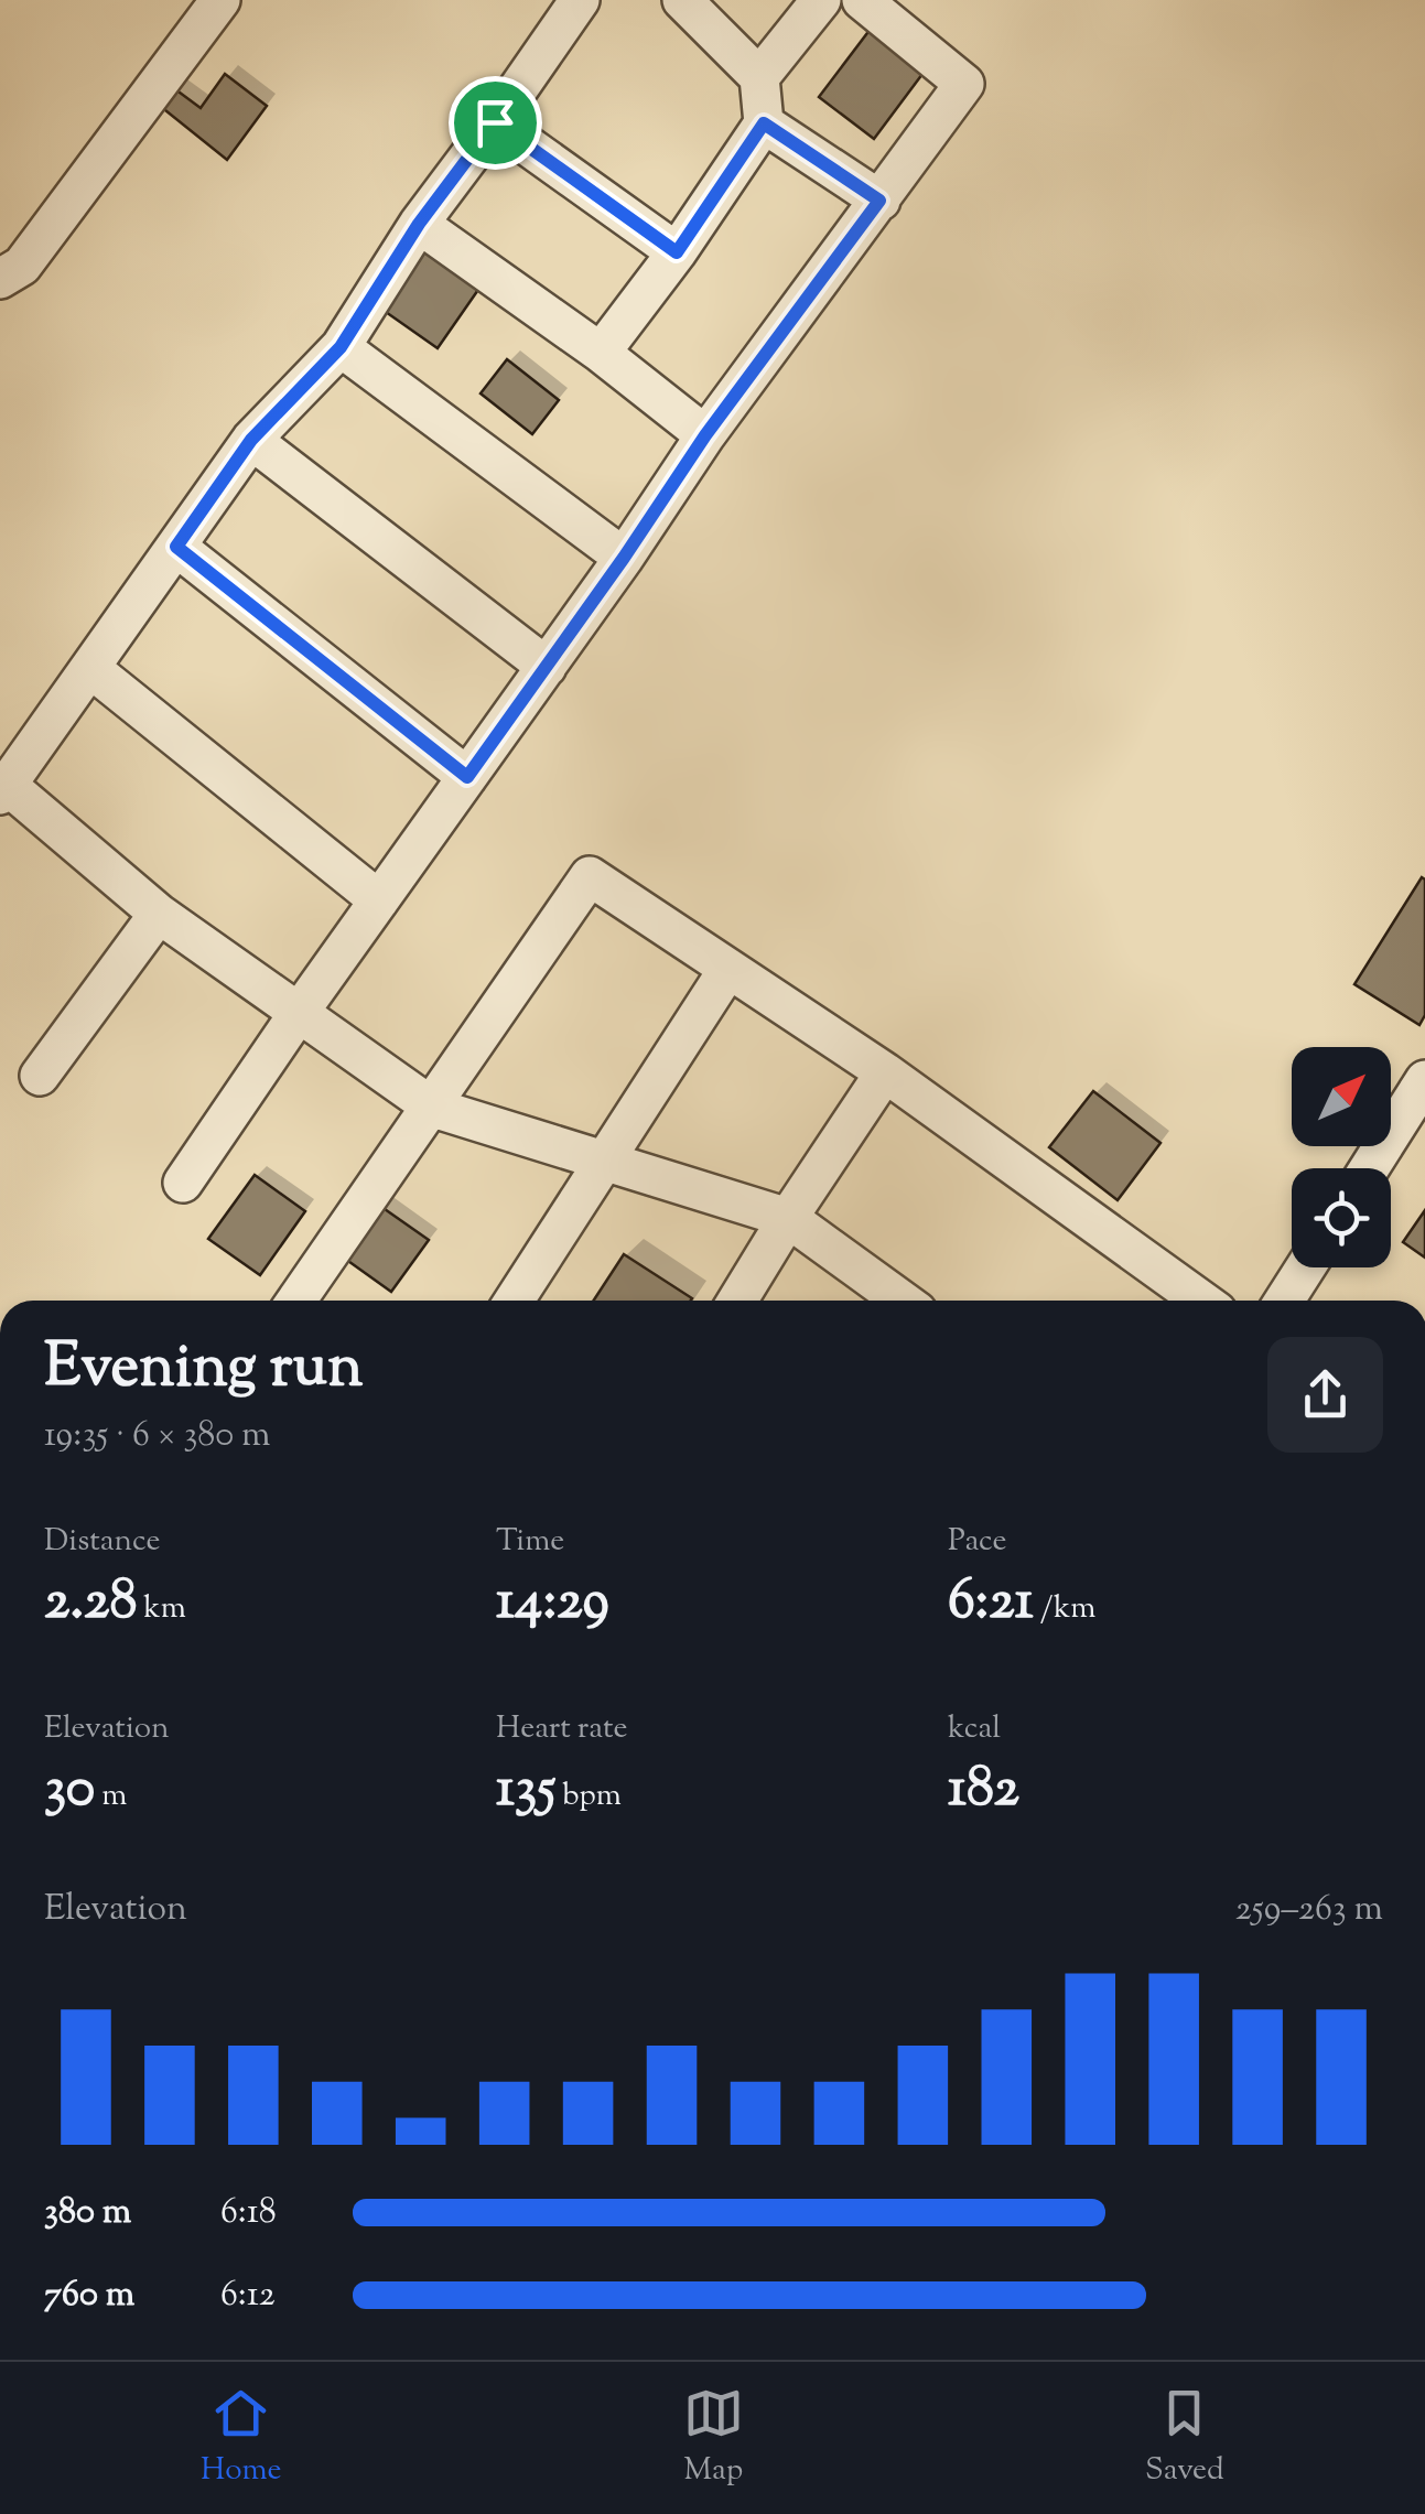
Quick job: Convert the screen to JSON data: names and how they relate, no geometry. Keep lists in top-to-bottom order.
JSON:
{
  "north": "top right",
  "page": {
    "heading": ["Evening run", "19:35 · 6 × 380 m"],
    "stats": [
      ["Distance", "2.28 km"],
      ["Time", "14:29"],
      ["Pace", "6:21 /km"],
      ["Elevation", "30 m"],
      ["Heart rate", "135 bpm"],
      ["kcal", "182"]
    ],
    "chart": ["Elevation", "259–263 m"],
    "list": [
      {
        "name": "380 m",
        "note": "6:18"
      },
      {
        "name": "760 m",
        "note": "6:12"
      }
    ],
    "tabs": ["Home", "Map", "Saved"]
  }
}
